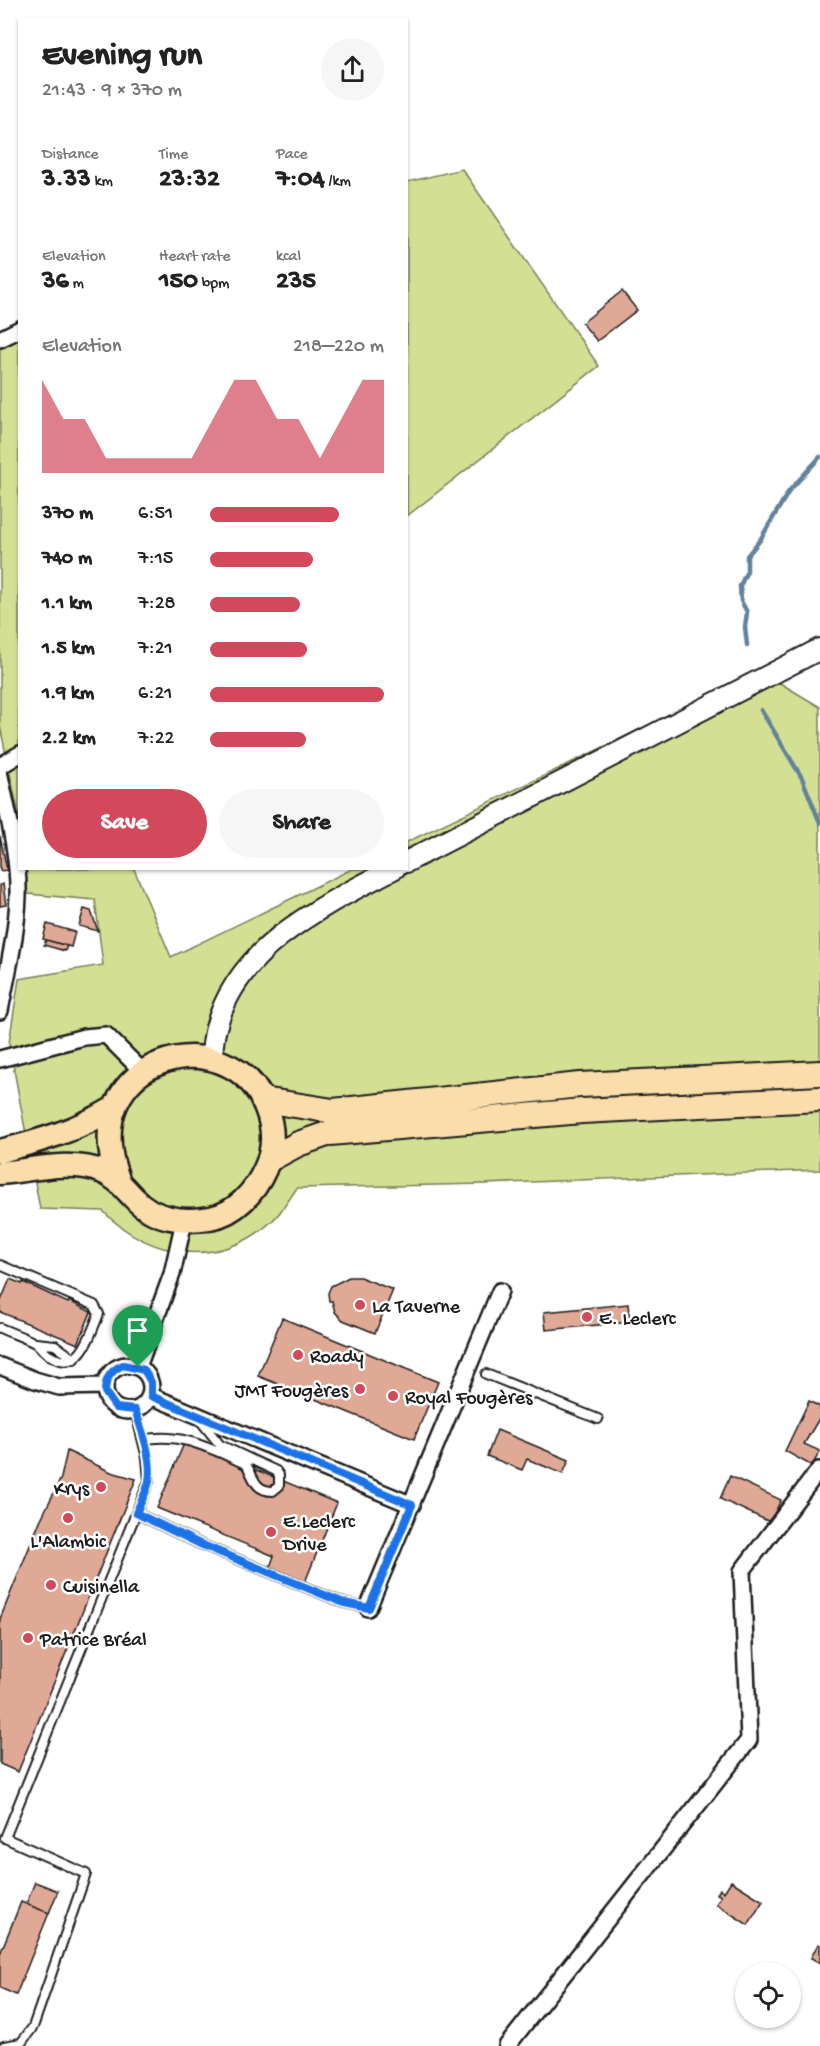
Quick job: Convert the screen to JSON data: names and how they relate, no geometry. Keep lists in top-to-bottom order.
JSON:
{
  "places": [
    "La Taverne",
    "E. Leclerc",
    "Roady",
    "JMT Fougères",
    "Royal Fougères",
    "Krys",
    "L'Alambic",
    "E.Leclerc Drive",
    "Cuisinella",
    "Patrice Bréal"
  ],
  "page": {
    "heading": ["Evening run", "21:43 · 9 × 370 m"],
    "stats": [
      ["Distance", "3.33 km"],
      ["Time", "23:32"],
      ["Pace", "7:04 /km"],
      ["Elevation", "36 m"],
      ["Heart rate", "150 bpm"],
      ["kcal", "235"]
    ],
    "chart": ["Elevation", "218–220 m"],
    "list": [
      {
        "name": "370 m",
        "note": "6:51"
      },
      {
        "name": "740 m",
        "note": "7:15"
      },
      {
        "name": "1.1 km",
        "note": "7:28"
      },
      {
        "name": "1.5 km",
        "note": "7:21"
      },
      {
        "name": "1.9 km",
        "note": "6:21"
      },
      {
        "name": "2.2 km",
        "note": "7:22"
      }
    ],
    "buttons": ["Save", "Share"]
  }
}
